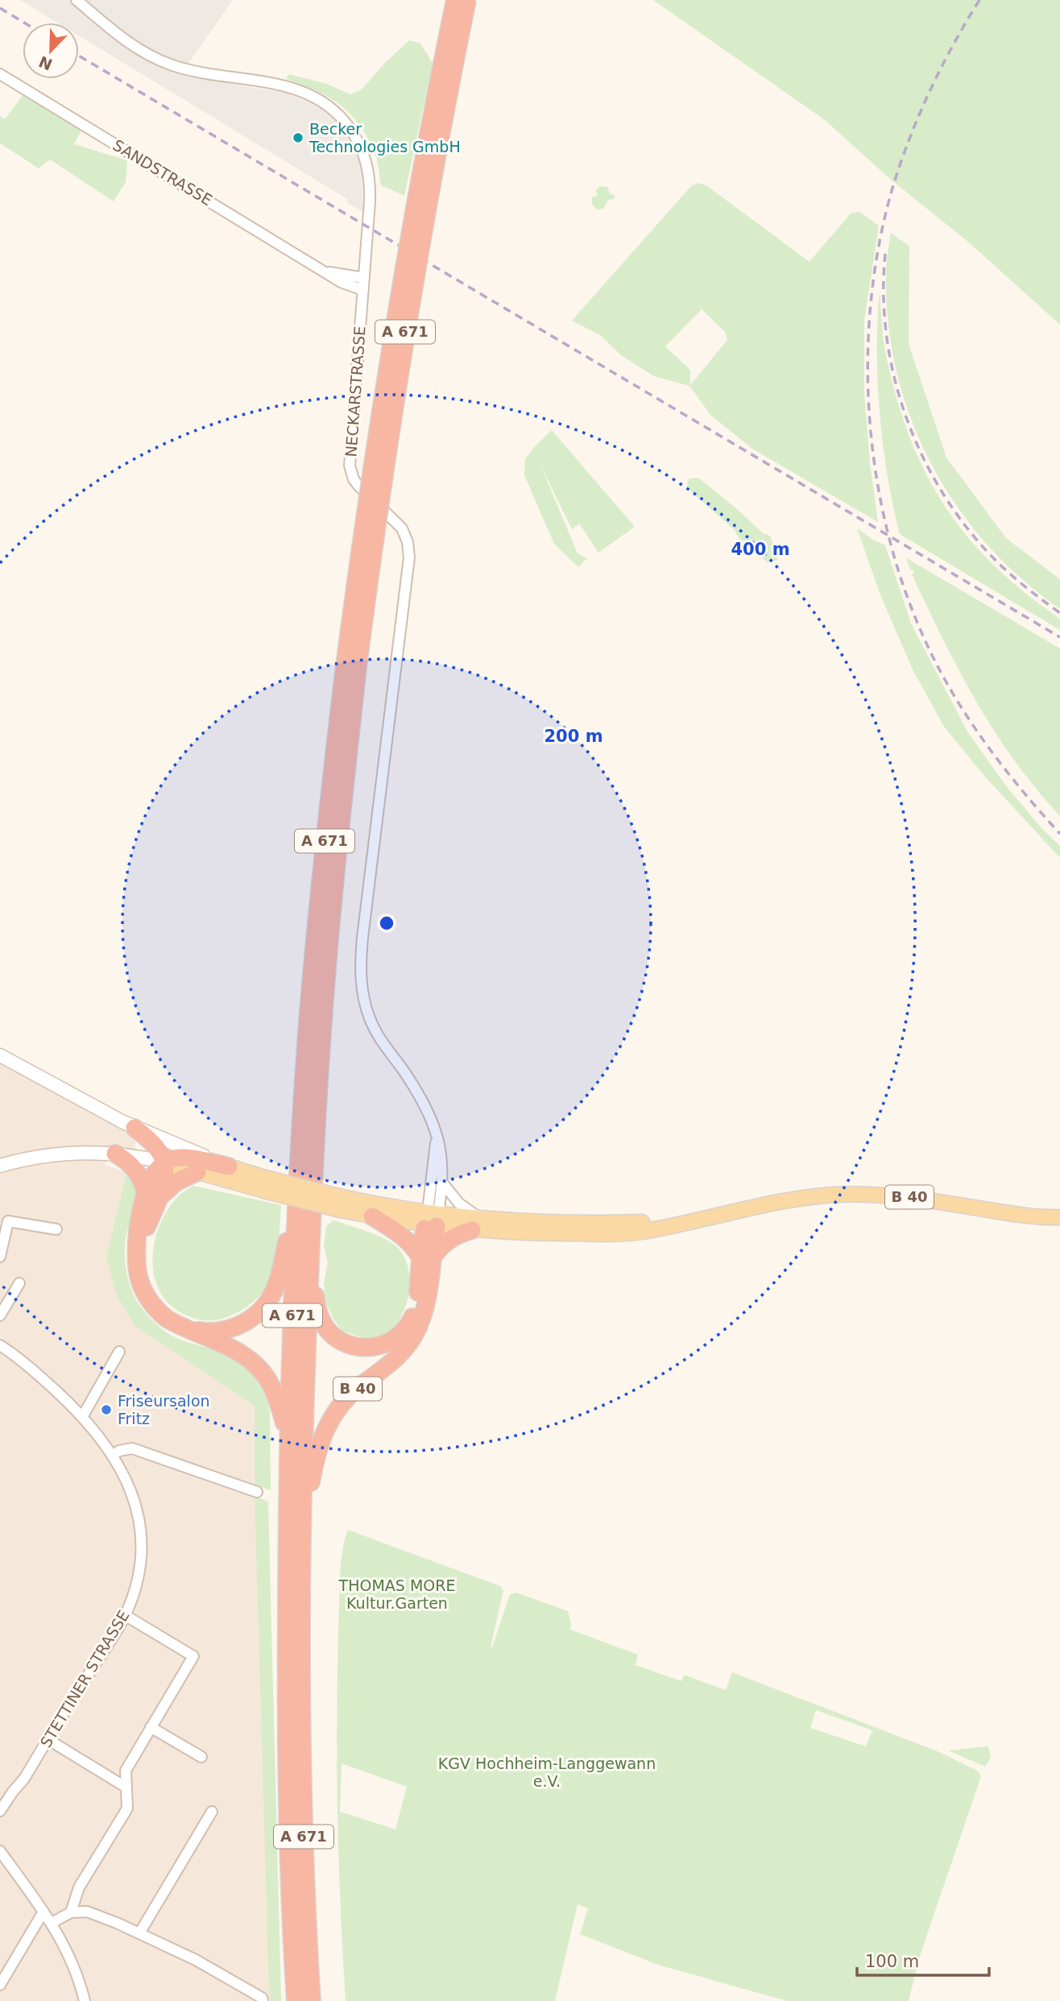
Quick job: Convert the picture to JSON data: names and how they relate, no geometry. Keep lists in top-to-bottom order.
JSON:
{
  "streets": {
    "highway": ["A 671", "B 40"],
    "street": ["SANDSTRASSE", "NECKARSTRASSE", "STETTINER STRASSE"]
  },
  "crossings": [
    ["SANDSTRASSE", "NECKARSTRASSE"],
    ["A 671", "B 40"],
    ["NECKARSTRASSE", "B 40"]
  ],
  "parks": ["THOMAS MORE Kultur.Garten", "KGV Hochheim-Langgewann e.V."],
  "places": ["Becker Technologies GmbH", "Friseursalon Fritz"],
  "scale_bar": "100 m",
  "north": "bottom left",
  "rings": ["400 m", "200 m"]
}
